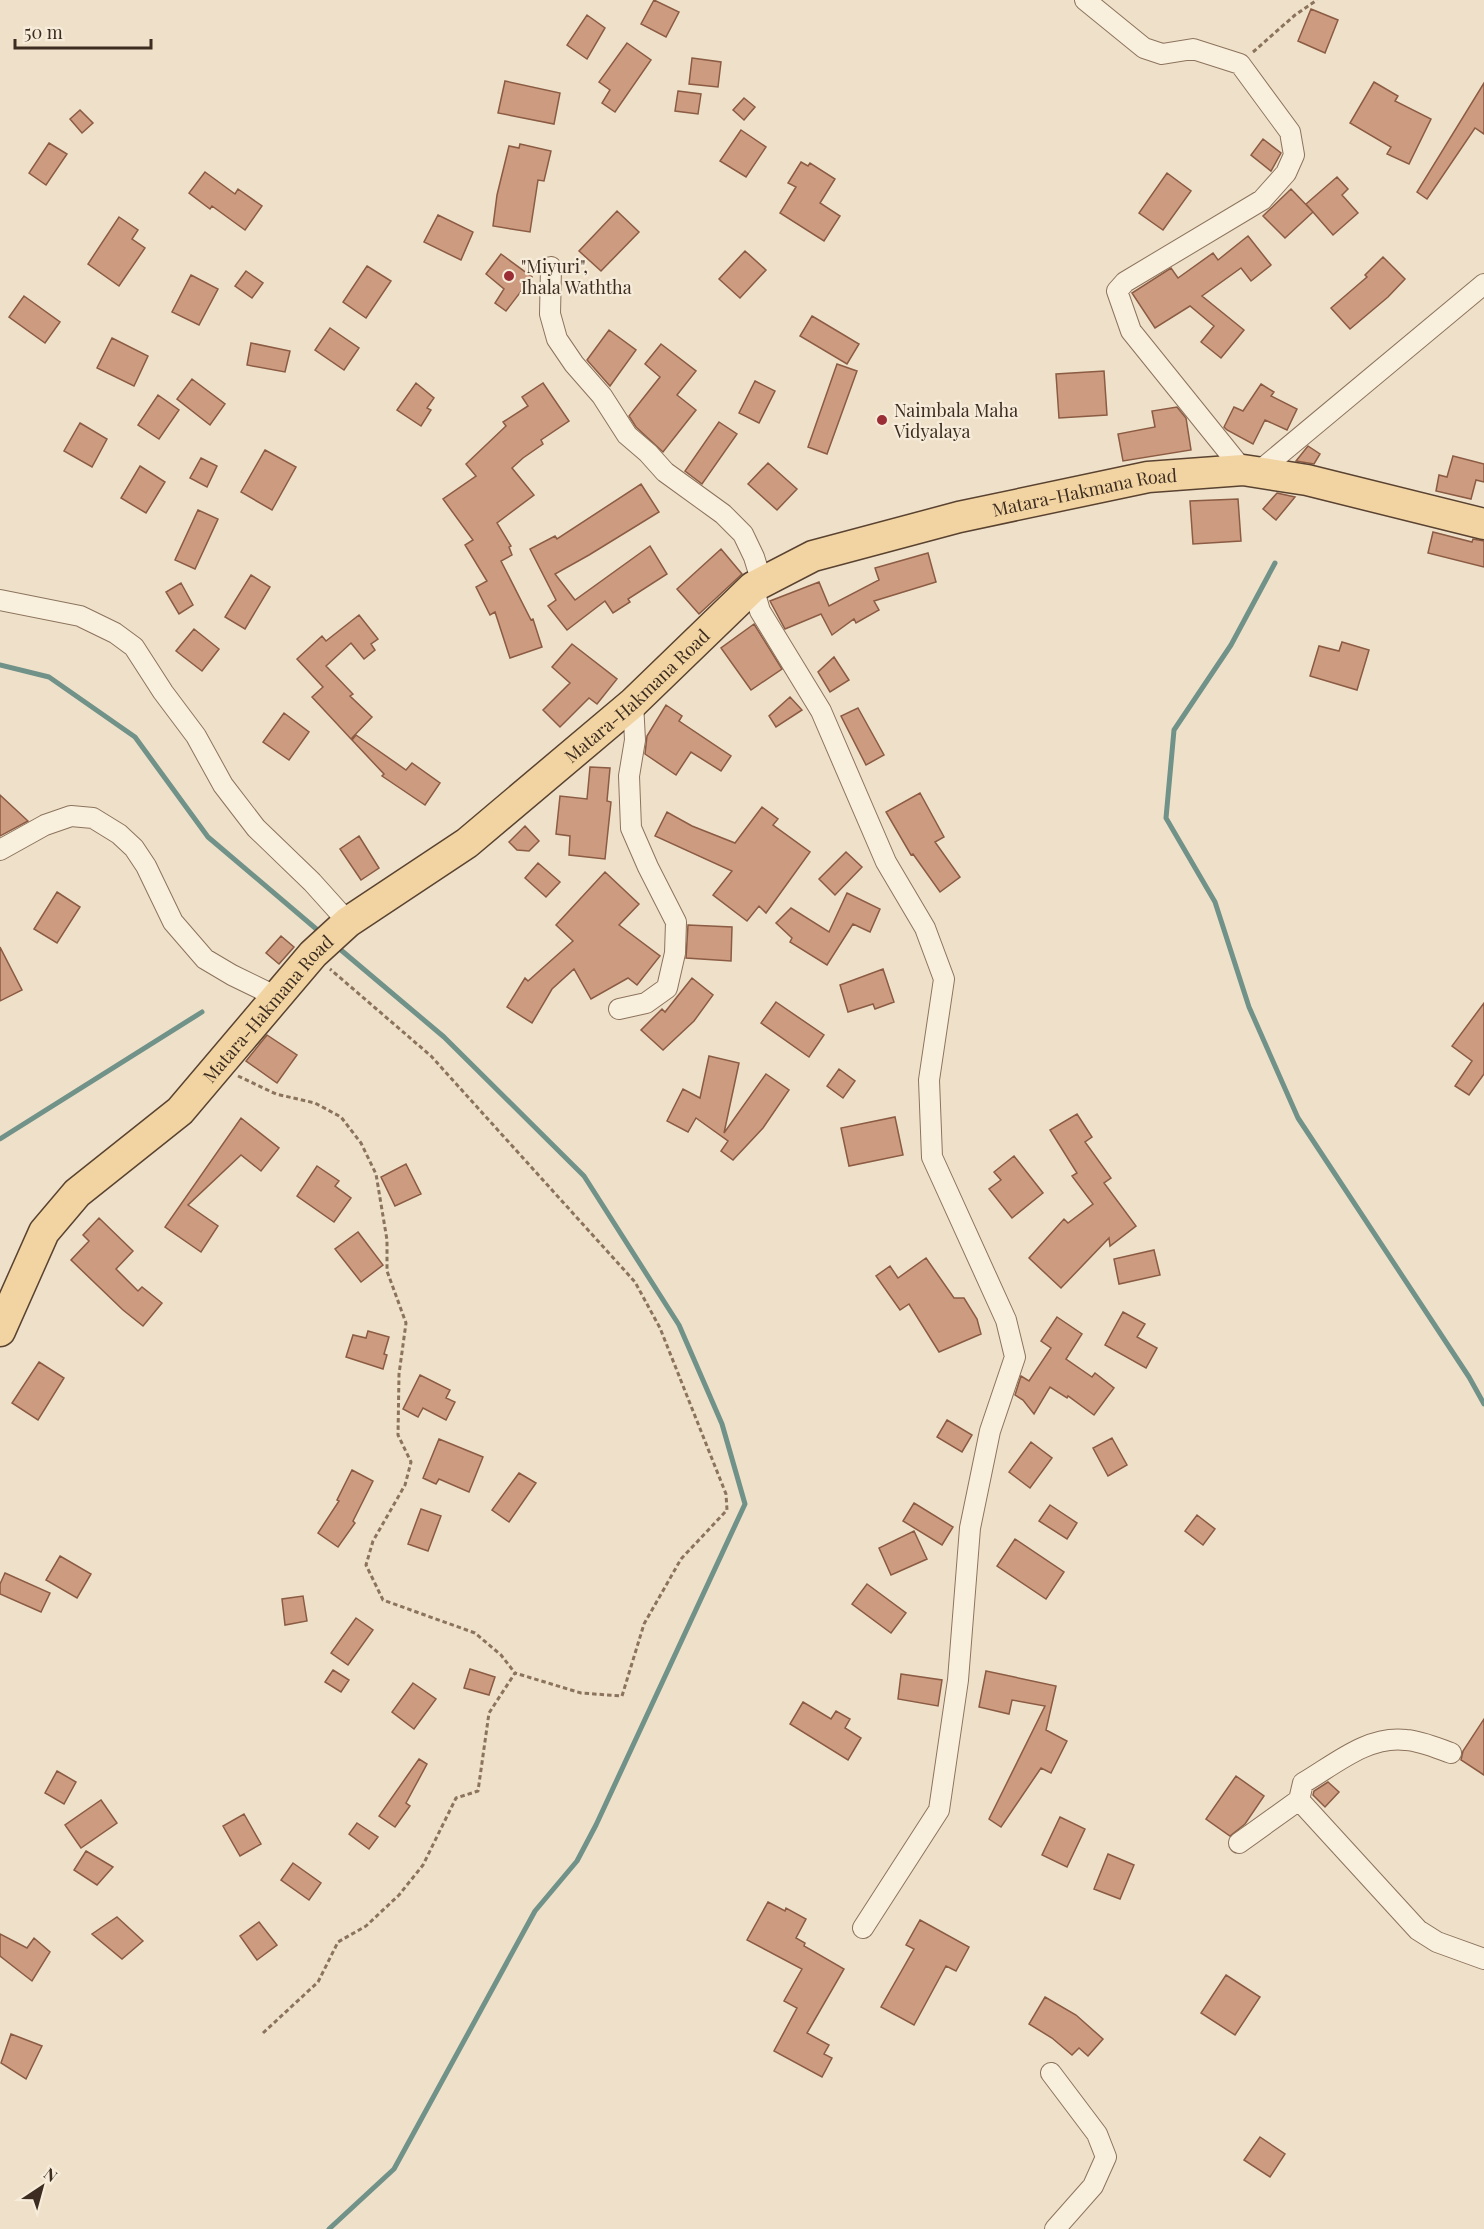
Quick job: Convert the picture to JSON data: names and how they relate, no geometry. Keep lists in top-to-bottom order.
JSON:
{
  "streets": {
    "main road": ["Matara-Hakmana Road"]
  },
  "places": ["\"Miyuri\", Ihala Waththa", "Naimbala Maha Vidyalaya"],
  "scale_bar": "50 m",
  "north": "top right"
}
